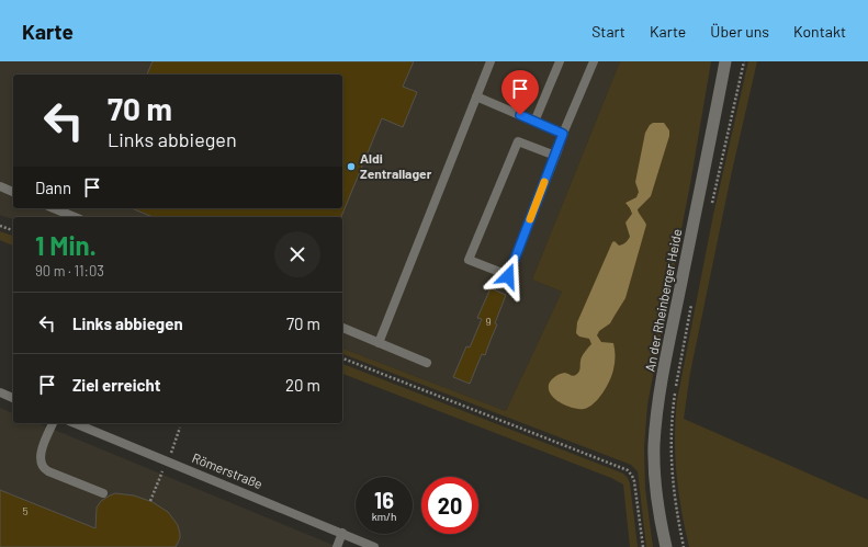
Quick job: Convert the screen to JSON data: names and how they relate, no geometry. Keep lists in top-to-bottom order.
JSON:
{
  "streets": {
    "street": ["An der Rheinberger Heide"],
    "lane": ["Römerstraße"]
  },
  "places": ["Aldi Zentrallager"],
  "house_numbers": ["9", "5"],
  "page": {
    "header": "Karte",
    "nav": [
      "Start",
      "Karte",
      "Über uns",
      "Kontakt"
    ],
    "turn": ["70 m", "Links abbiegen"],
    "then": "Dann",
    "heading": ["1 Min.", "90 m · 11:03"],
    "list": [
      {
        "name": "Links abbiegen",
        "value": "70 m"
      },
      {
        "name": "Ziel erreicht",
        "value": "20 m"
      }
    ],
    "speed": "16 km/h",
    "limit": "20"
  }
}
